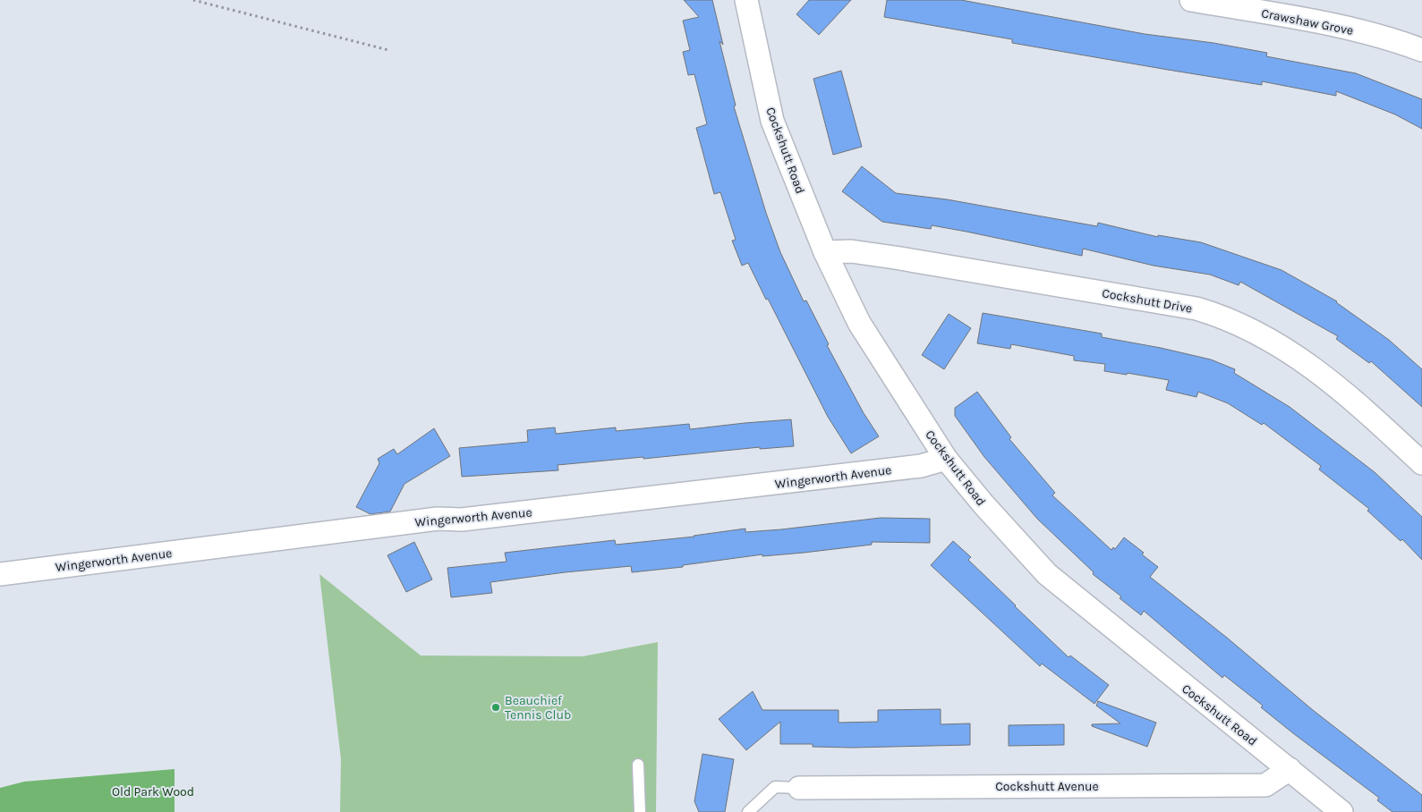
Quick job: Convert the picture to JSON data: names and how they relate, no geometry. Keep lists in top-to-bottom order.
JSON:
{
  "streets": {
    "street": [
      "Crawshaw Grove",
      "Cockshutt Road",
      "Cockshutt Drive",
      "Wingerworth Avenue",
      "Cockshutt Avenue"
    ]
  },
  "crossings": [
    ["Cockshutt Road", "Cockshutt Drive"],
    ["Cockshutt Road", "Wingerworth Avenue"],
    ["Cockshutt Road", "Cockshutt Avenue"]
  ],
  "parks": ["Old Park Wood"],
  "places": ["Beauchief Tennis Club"]
}
